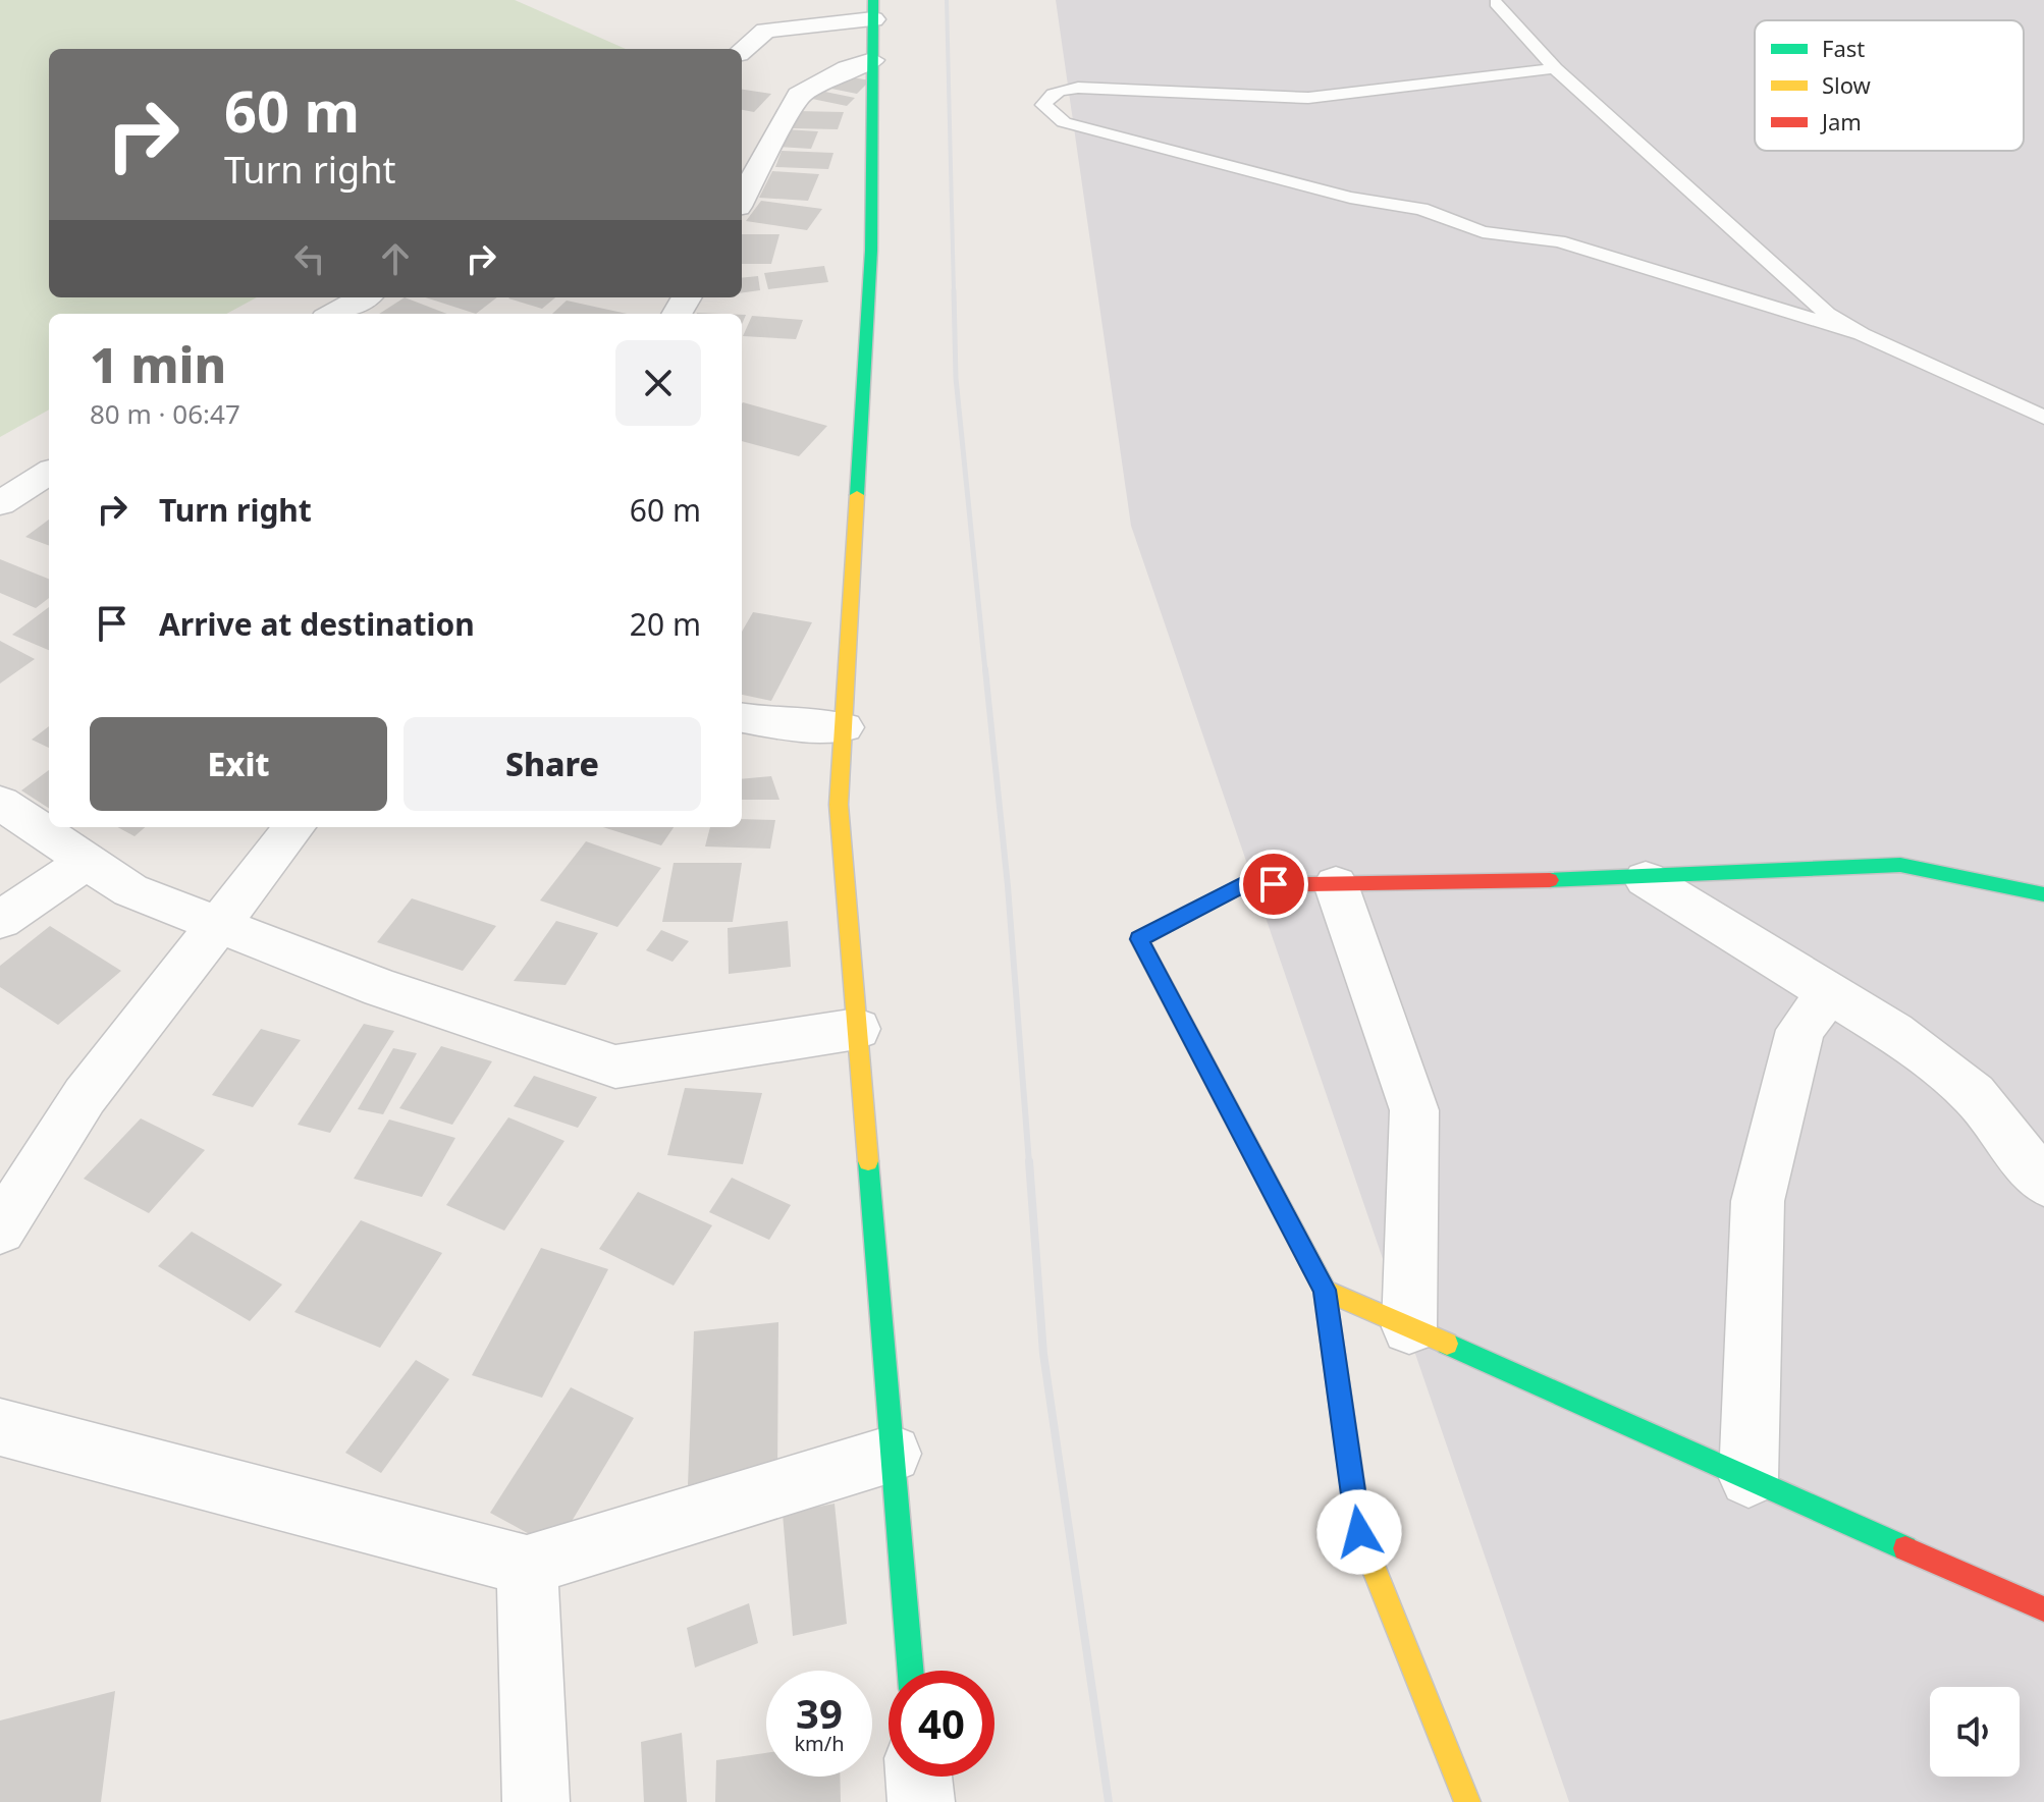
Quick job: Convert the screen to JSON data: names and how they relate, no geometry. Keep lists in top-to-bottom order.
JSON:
{
  "legend": ["Fast", "Slow", "Jam"],
  "page": {
    "turn": ["60 m", "Turn right"],
    "heading": ["1 min", "80 m · 06:47"],
    "list": [
      {
        "name": "Turn right",
        "value": "60 m"
      },
      {
        "name": "Arrive at destination",
        "value": "20 m"
      }
    ],
    "buttons": ["Exit", "Share"],
    "speed": "39 km/h",
    "limit": "40"
  }
}
